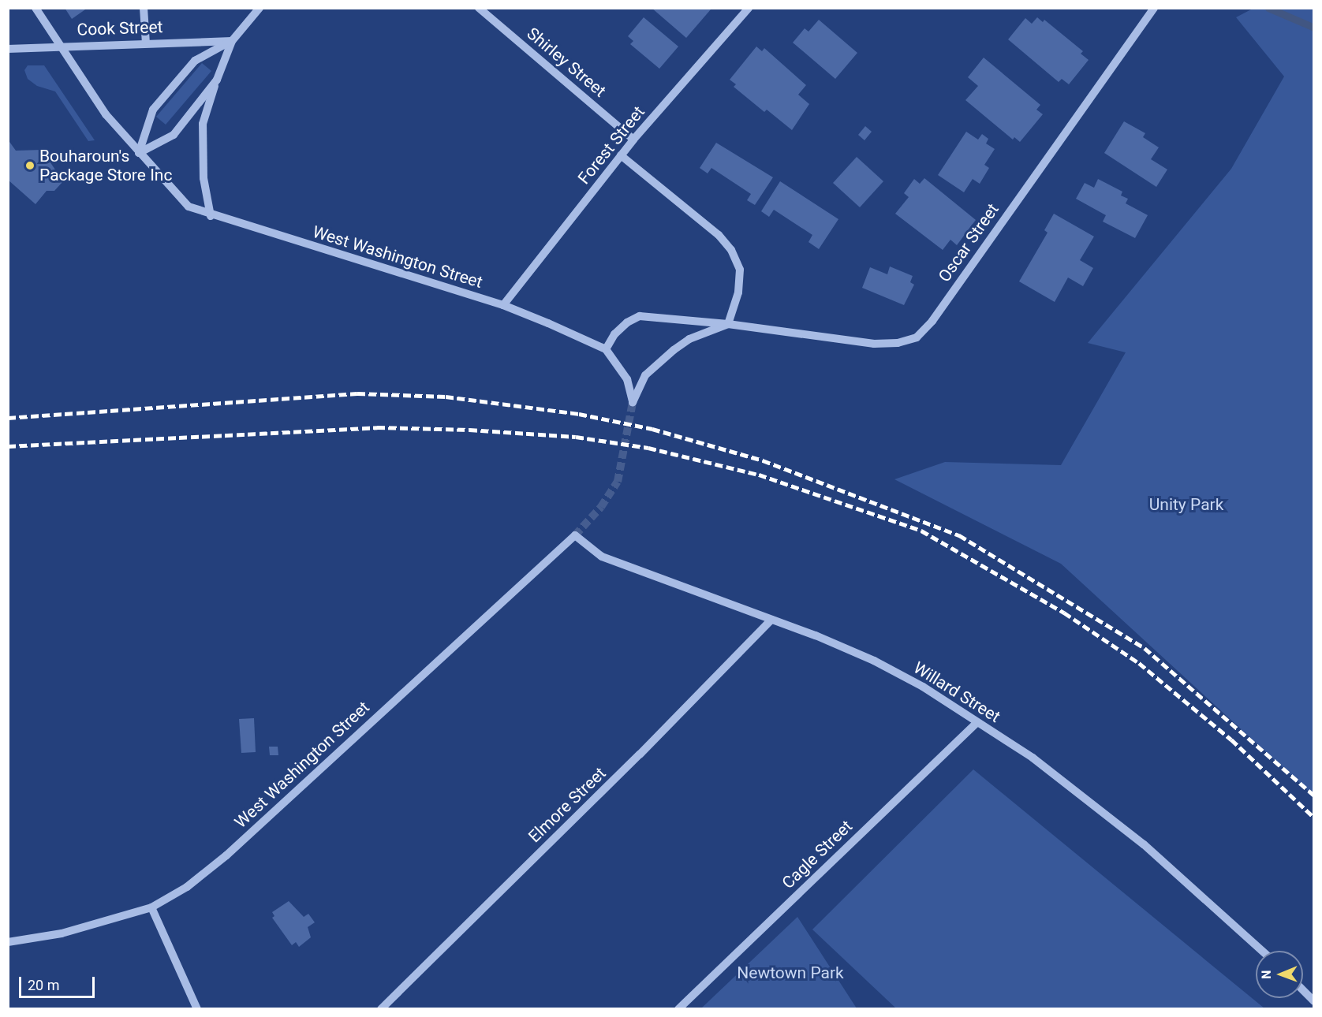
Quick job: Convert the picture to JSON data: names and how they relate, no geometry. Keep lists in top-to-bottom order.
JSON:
{
  "streets": {
    "street": [
      "Cook Street",
      "Shirley Street",
      "Forest Street",
      "Oscar Street",
      "West Washington Street",
      "Willard Street",
      "Elmore Street",
      "Cagle Street"
    ]
  },
  "crossings": [
    ["Cook Street", "West Washington Street"],
    ["Shirley Street", "Forest Street"],
    ["Forest Street", "West Washington Street"],
    ["Oscar Street", "West Washington Street"],
    ["West Washington Street", "Willard Street"],
    ["Willard Street", "Elmore Street"],
    ["Willard Street", "Cagle Street"]
  ],
  "parks": ["Unity Park", "Newtown Park"],
  "places": ["Bouharoun's Package Store Inc"],
  "scale_bar": "20 m",
  "north": "left"
}
